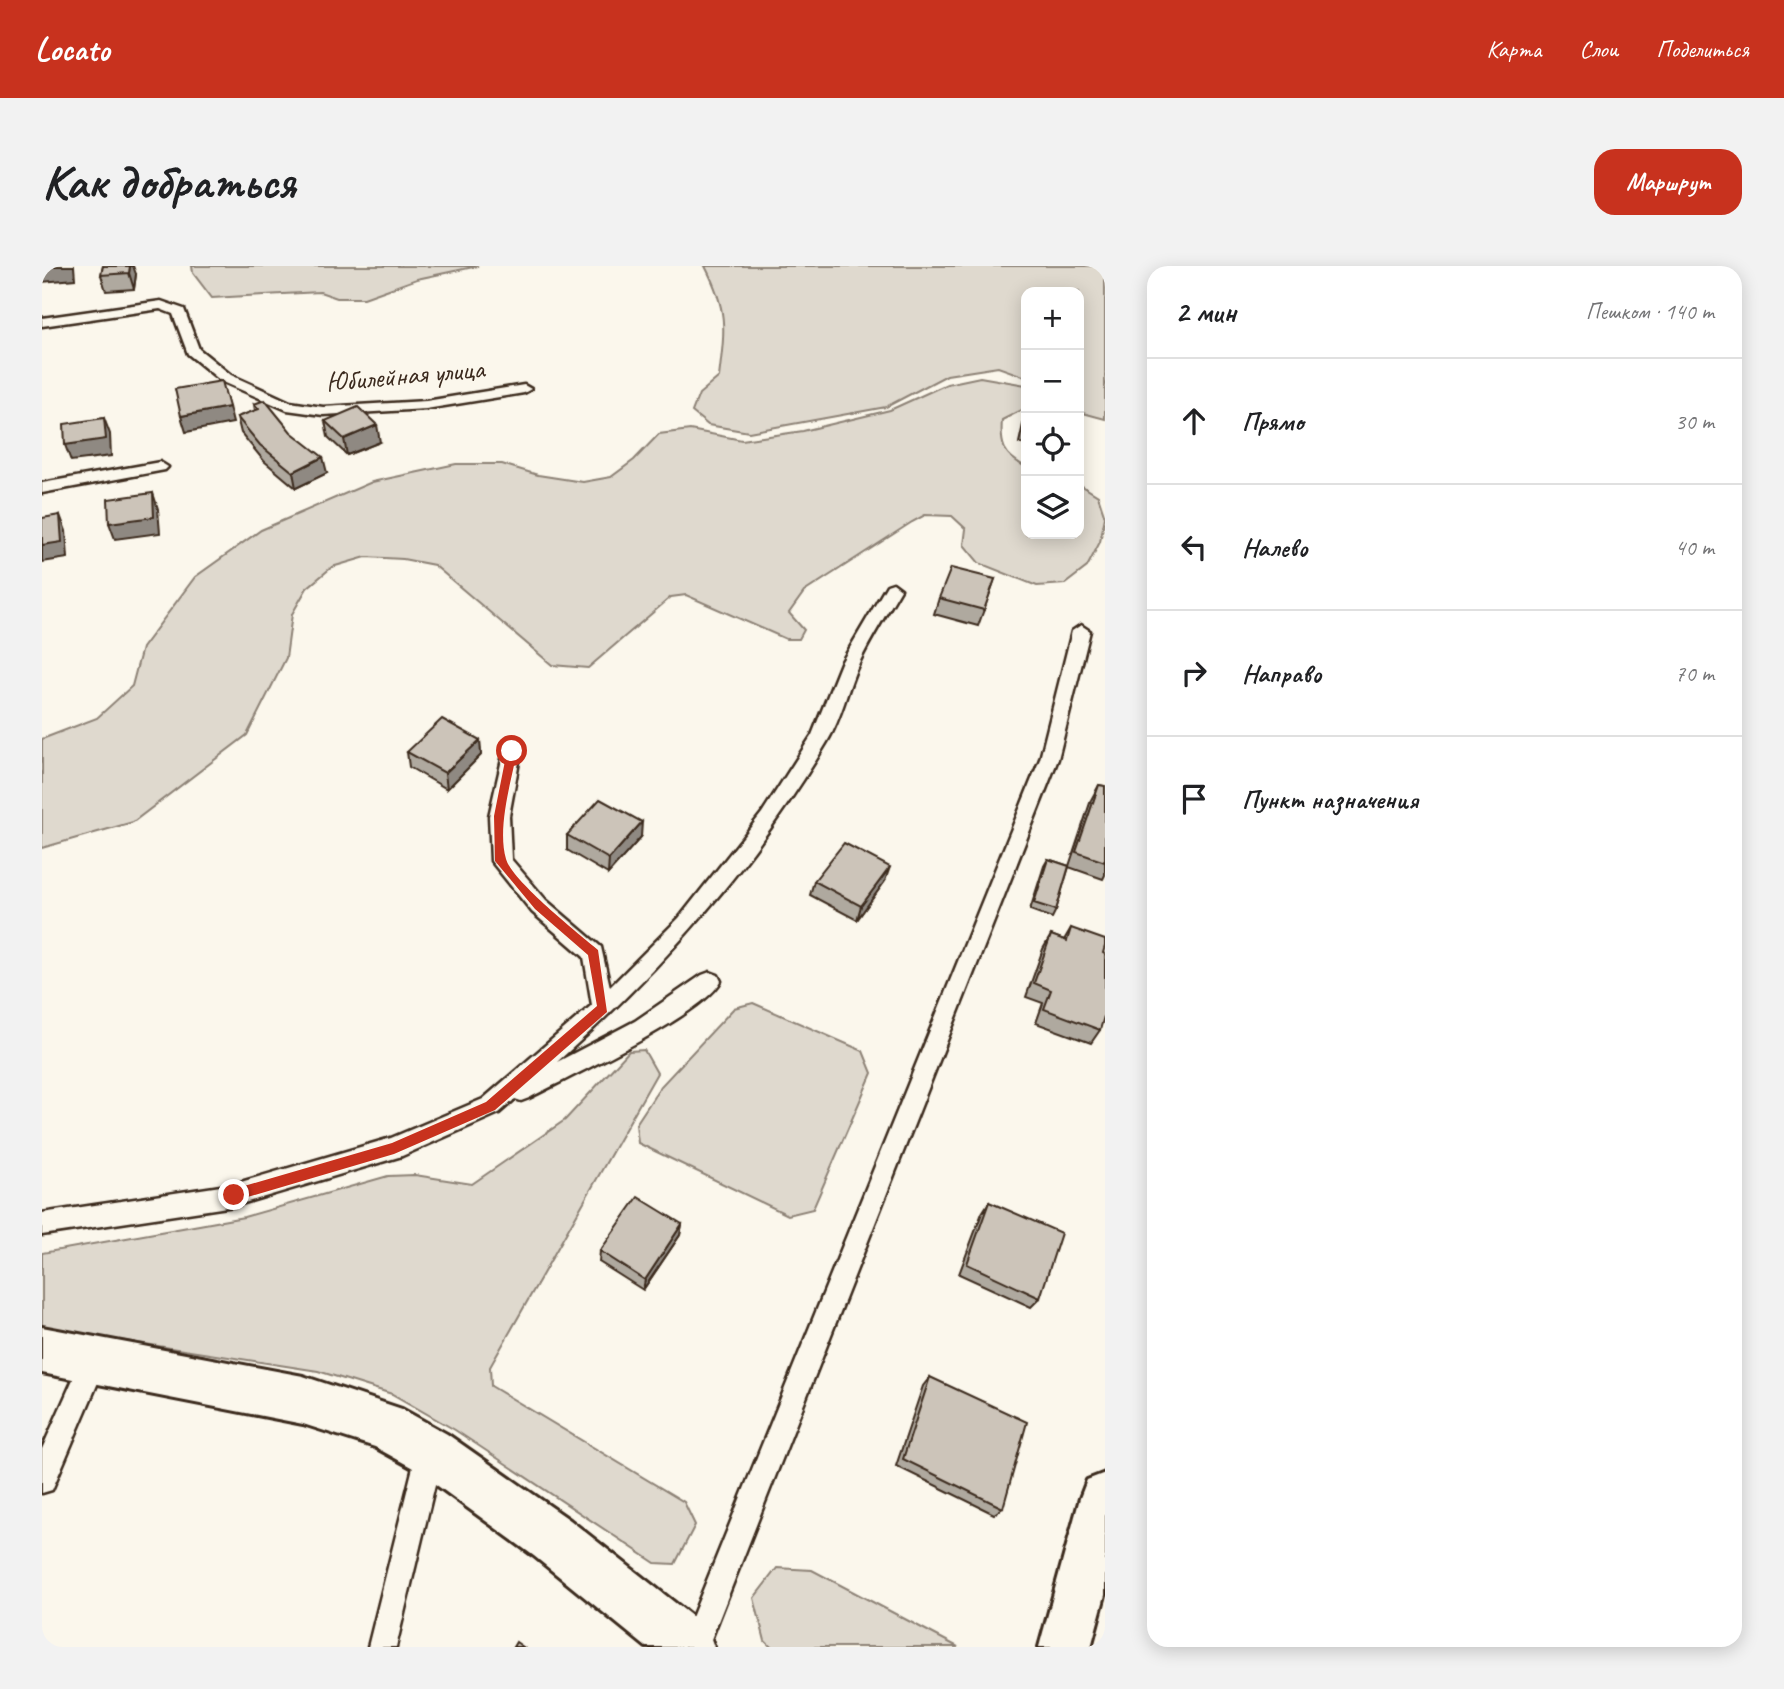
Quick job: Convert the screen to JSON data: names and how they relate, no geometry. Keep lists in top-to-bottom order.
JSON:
{
  "streets": {
    "lane": ["Юбилейная улица"]
  },
  "page": {
    "header": "Locato",
    "nav": ["Карта", "Слои", "Поделиться"],
    "buttons": "Маршрут",
    "title": "Как добраться",
    "heading": ["2 мин", "Пешком · 140 m"],
    "map_buttons": ["+", "−"],
    "list": [
      ["Прямо", "30 m"],
      ["Налево", "40 m"],
      ["Направо", "70 m"],
      "Пункт назначения"
    ]
  }
}
